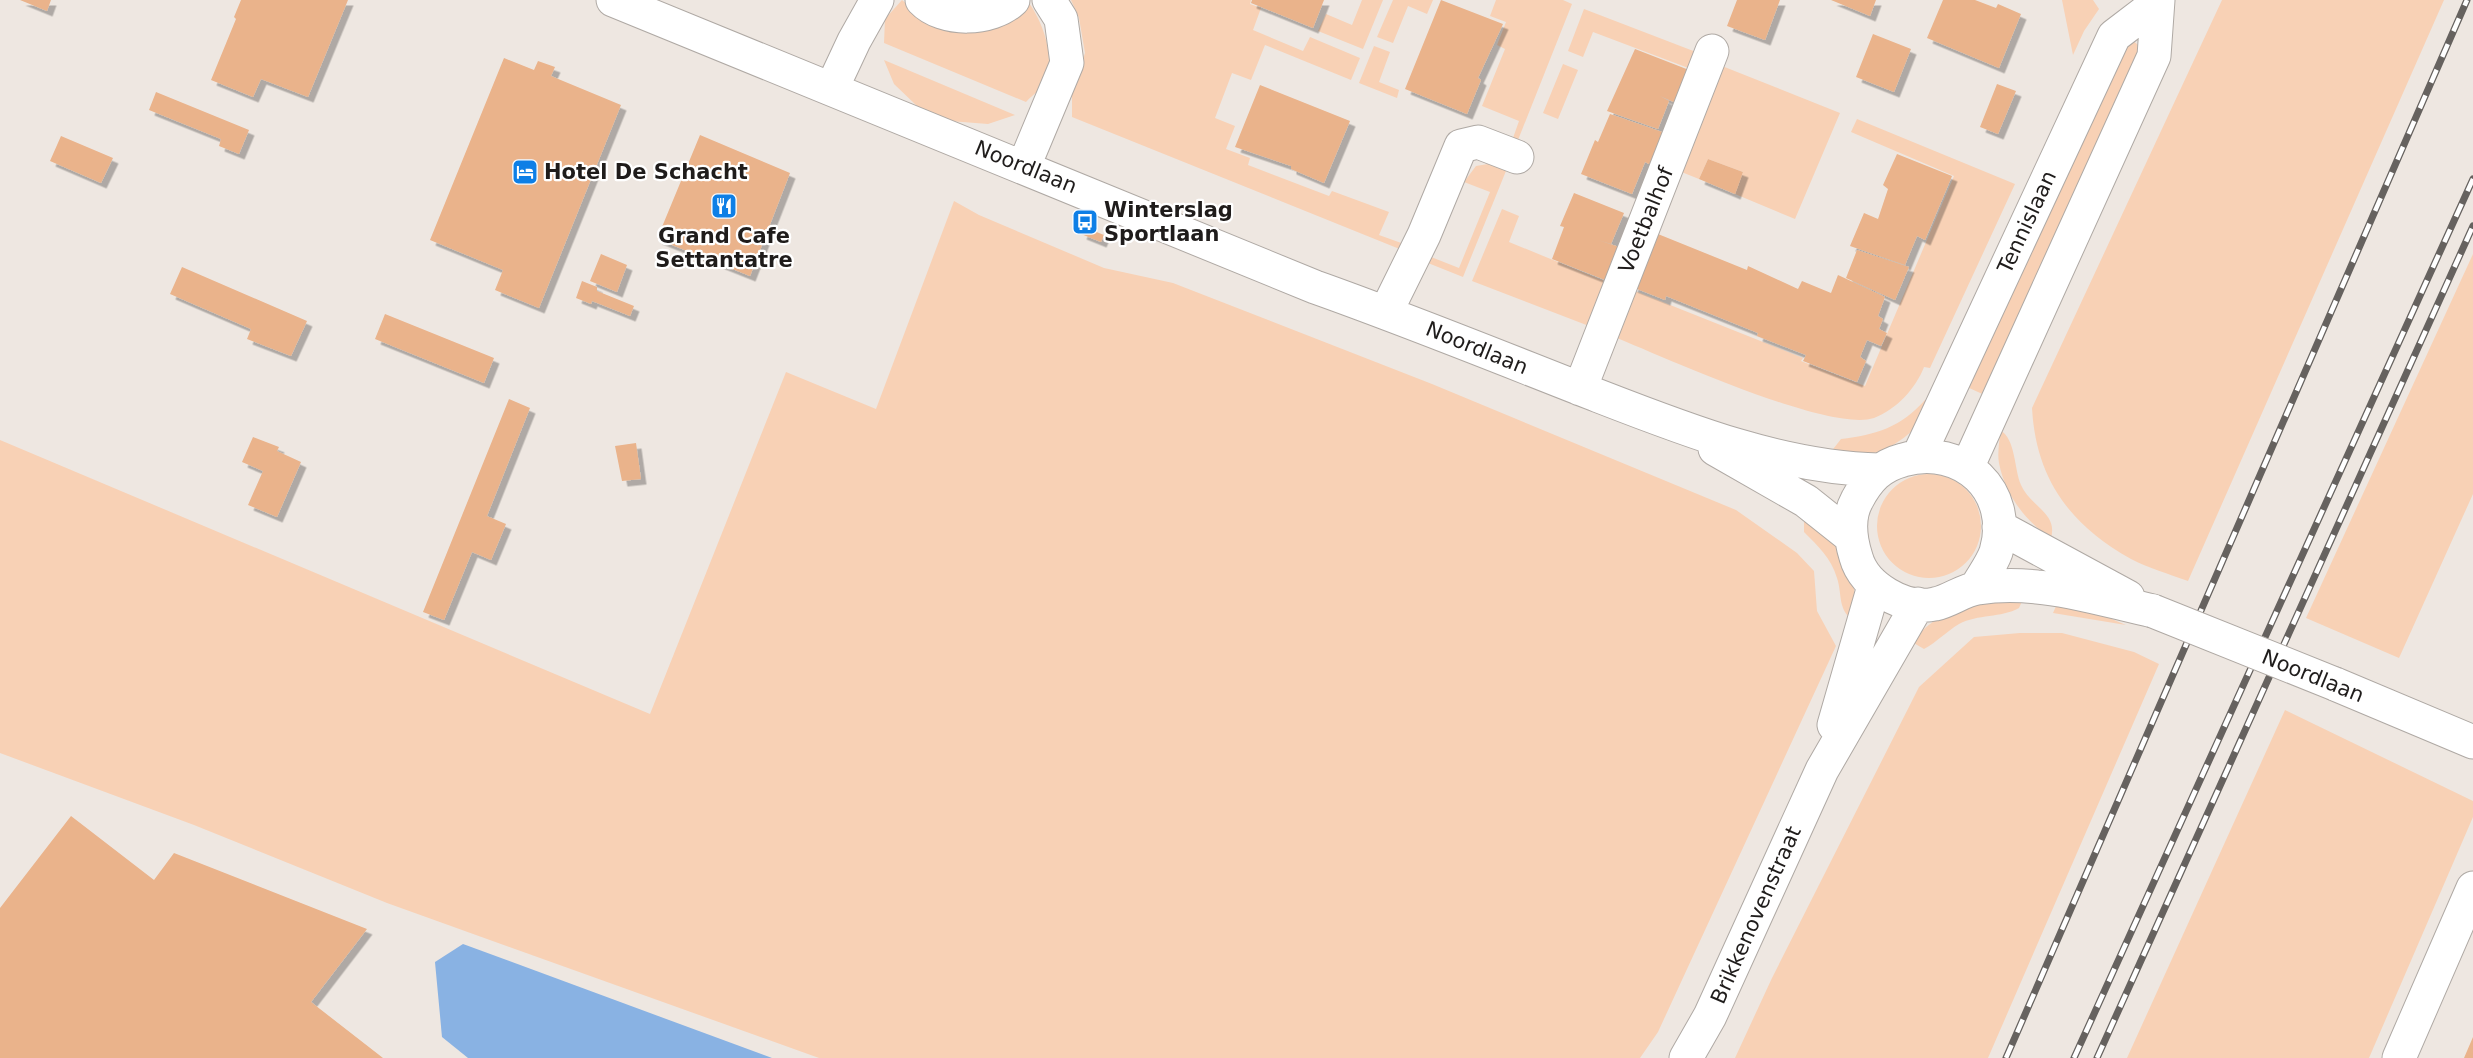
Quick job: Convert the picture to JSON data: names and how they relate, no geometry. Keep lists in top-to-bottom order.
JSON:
{
  "streets": {
    "street": [
      "Noordlaan",
      "Voetbalhof",
      "Tennislaan",
      "Brikkenovenstraat"
    ]
  },
  "crossings": [
    ["Noordlaan", "Voetbalhof"],
    ["Noordlaan", "Tennislaan"],
    ["Noordlaan", "Brikkenovenstraat"],
    ["Tennislaan", "Brikkenovenstraat"]
  ],
  "places": {
    "hotel": ["Hotel De Schacht"],
    "restaurant": ["Grand Cafe Settantatre"],
    "bus stop": ["Winterslag Sportlaan"]
  }
}
